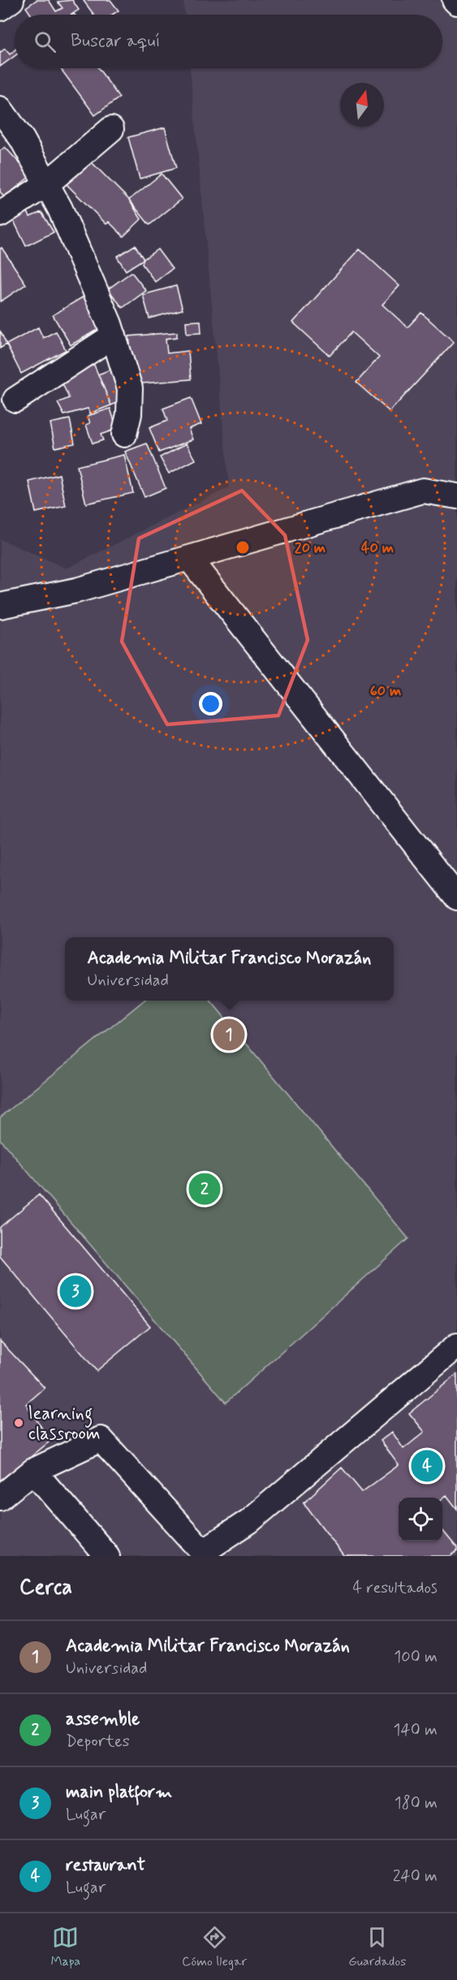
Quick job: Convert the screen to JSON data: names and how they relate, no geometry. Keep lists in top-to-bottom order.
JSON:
{
  "places": ["learning classroom"],
  "north": "top",
  "page": {
    "search": "Buscar aquí",
    "popup": ["Academia Militar Francisco Morazán", "Universidad"],
    "pins": [
      "1",
      "2",
      "3",
      "4"
    ],
    "heading": ["Cerca", "4 resultados"],
    "list": [
      {
        "mark": "1",
        "name": "Academia Militar Francisco Morazán",
        "note": "Universidad",
        "value": "100 m"
      },
      {
        "mark": "2",
        "name": "assemble",
        "note": "Deportes",
        "value": "140 m"
      },
      {
        "mark": "3",
        "name": "main platform",
        "note": "Lugar",
        "value": "180 m"
      },
      {
        "mark": "4",
        "name": "restaurant",
        "note": "Lugar",
        "value": "240 m"
      }
    ],
    "nav": ["Mapa", "Cómo llegar", "Guardados"]
  },
  "rings": ["20 m", "40 m", "60 m"]
}
